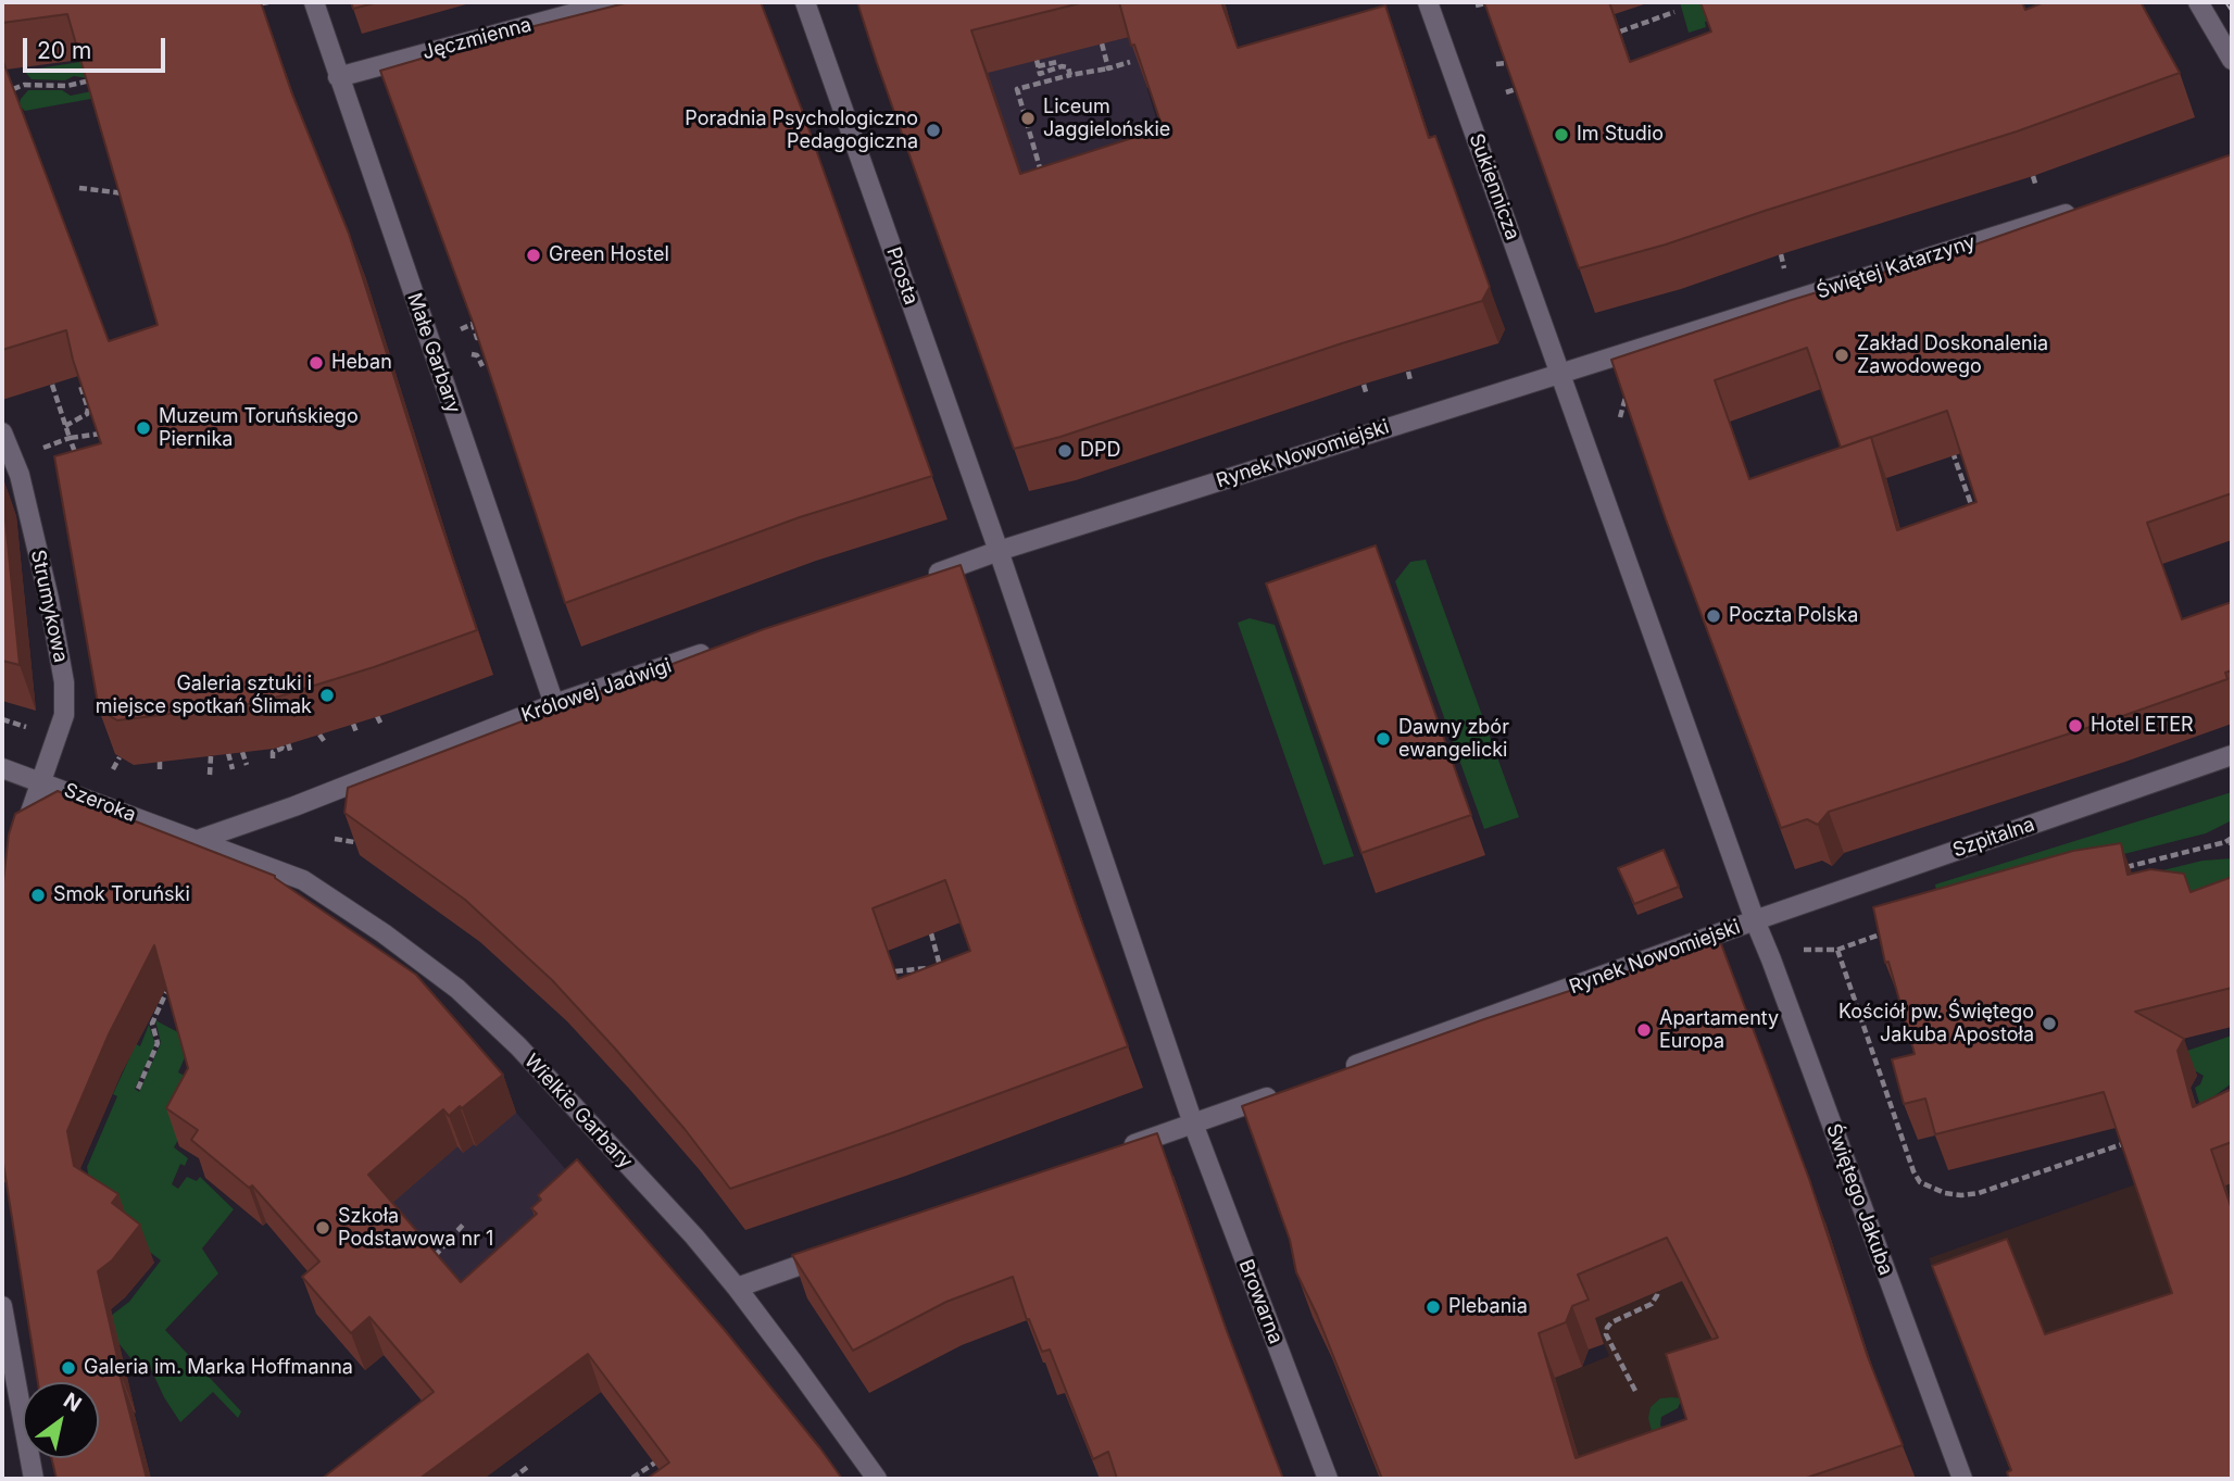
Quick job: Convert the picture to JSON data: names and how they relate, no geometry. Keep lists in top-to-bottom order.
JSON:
{
  "streets": {
    "street": [
      "Jęczmienna",
      "Sukiennicza",
      "Świętej Katarzyny",
      "Prosta",
      "Małe Garbary",
      "Rynek Nowomiejski",
      "Strumykowa",
      "Królowej Jadwigi",
      "Szeroka",
      "Szpitalna",
      "Wielkie Garbary",
      "Świętego Jakuba",
      "Browarna"
    ]
  },
  "crossings": [
    ["Jęczmienna", "Małe Garbary"],
    ["Sukiennicza", "Świętej Katarzyny"],
    ["Sukiennicza", "Rynek Nowomiejski"],
    ["Świętej Katarzyny", "Rynek Nowomiejski"],
    ["Prosta", "Rynek Nowomiejski"],
    ["Małe Garbary", "Królowej Jadwigi"],
    ["Rynek Nowomiejski", "Szpitalna"],
    ["Rynek Nowomiejski", "Świętego Jakuba"],
    ["Strumykowa", "Szeroka"],
    ["Królowej Jadwigi", "Szeroka"],
    ["Królowej Jadwigi", "Wielkie Garbary"],
    ["Szeroka", "Wielkie Garbary"],
    ["Szpitalna", "Świętego Jakuba"]
  ],
  "places": [
    "Liceum Jaggielońskie",
    "Poradnia Psychologiczno Pedagogiczna",
    "Im Studio",
    "Green Hostel",
    "Zakład Doskonalenia Zawodowego",
    "Heban",
    "Muzeum Toruńskiego Piernika",
    "DPD",
    "Poczta Polska",
    "Galeria sztuki i miejsce spotkań Ślimak",
    "Hotel ETER",
    "Dawny zbór ewangelicki",
    "Smok Toruński",
    "Kościół pw. Świętego Jakuba Apostoła",
    "Apartamenty Europa",
    "Szkoła Podstawowa nr 1",
    "Plebania",
    "Galeria im. Marka Hoffmanna"
  ],
  "scale_bar": "20 m",
  "north": "top right"
}
